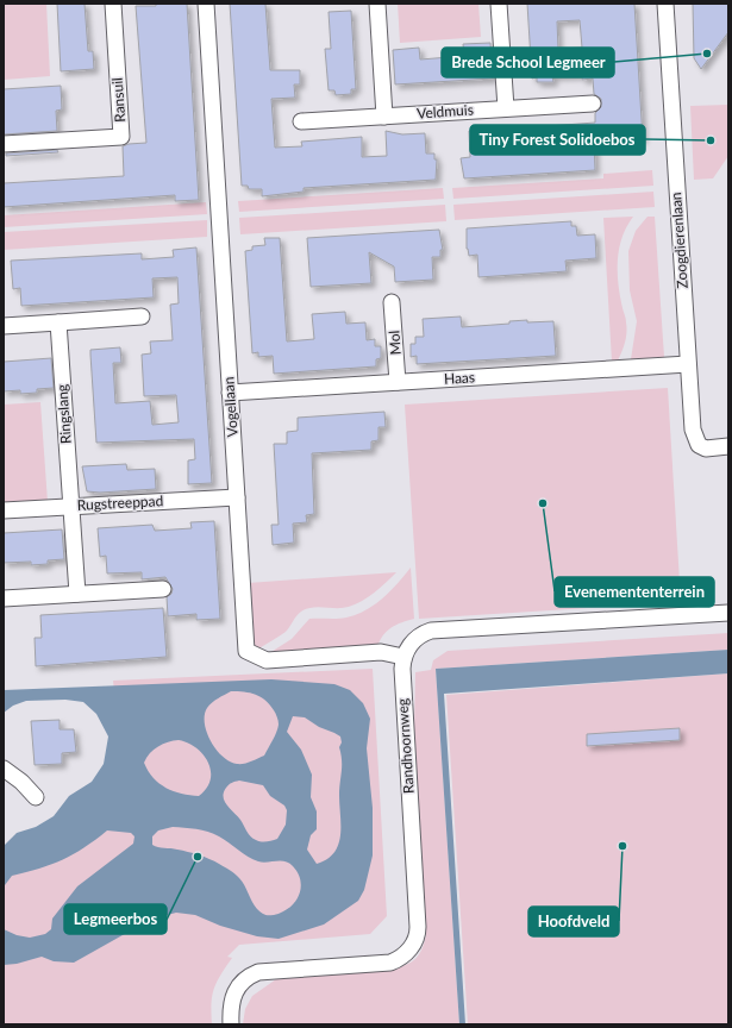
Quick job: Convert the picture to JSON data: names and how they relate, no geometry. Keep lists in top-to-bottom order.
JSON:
{
  "streets": {
    "street": [
      "Ransuil",
      "Veldmuis",
      "Zoogdierenlaan",
      "Mol",
      "Haas",
      "Vogellaan",
      "Ringslang",
      "Rugstreeppad",
      "Randhoornweg"
    ]
  },
  "crossings": [
    ["Zoogdierenlaan", "Haas"],
    ["Mol", "Haas"],
    ["Haas", "Vogellaan"],
    ["Vogellaan", "Rugstreeppad"],
    ["Vogellaan", "Randhoornweg"],
    ["Ringslang", "Rugstreeppad"]
  ],
  "places": [
    "Brede School Legmeer",
    "Tiny Forest Solidoebos",
    "Evenemententerrein",
    "Hoofdveld",
    "Legmeerbos"
  ]
}
